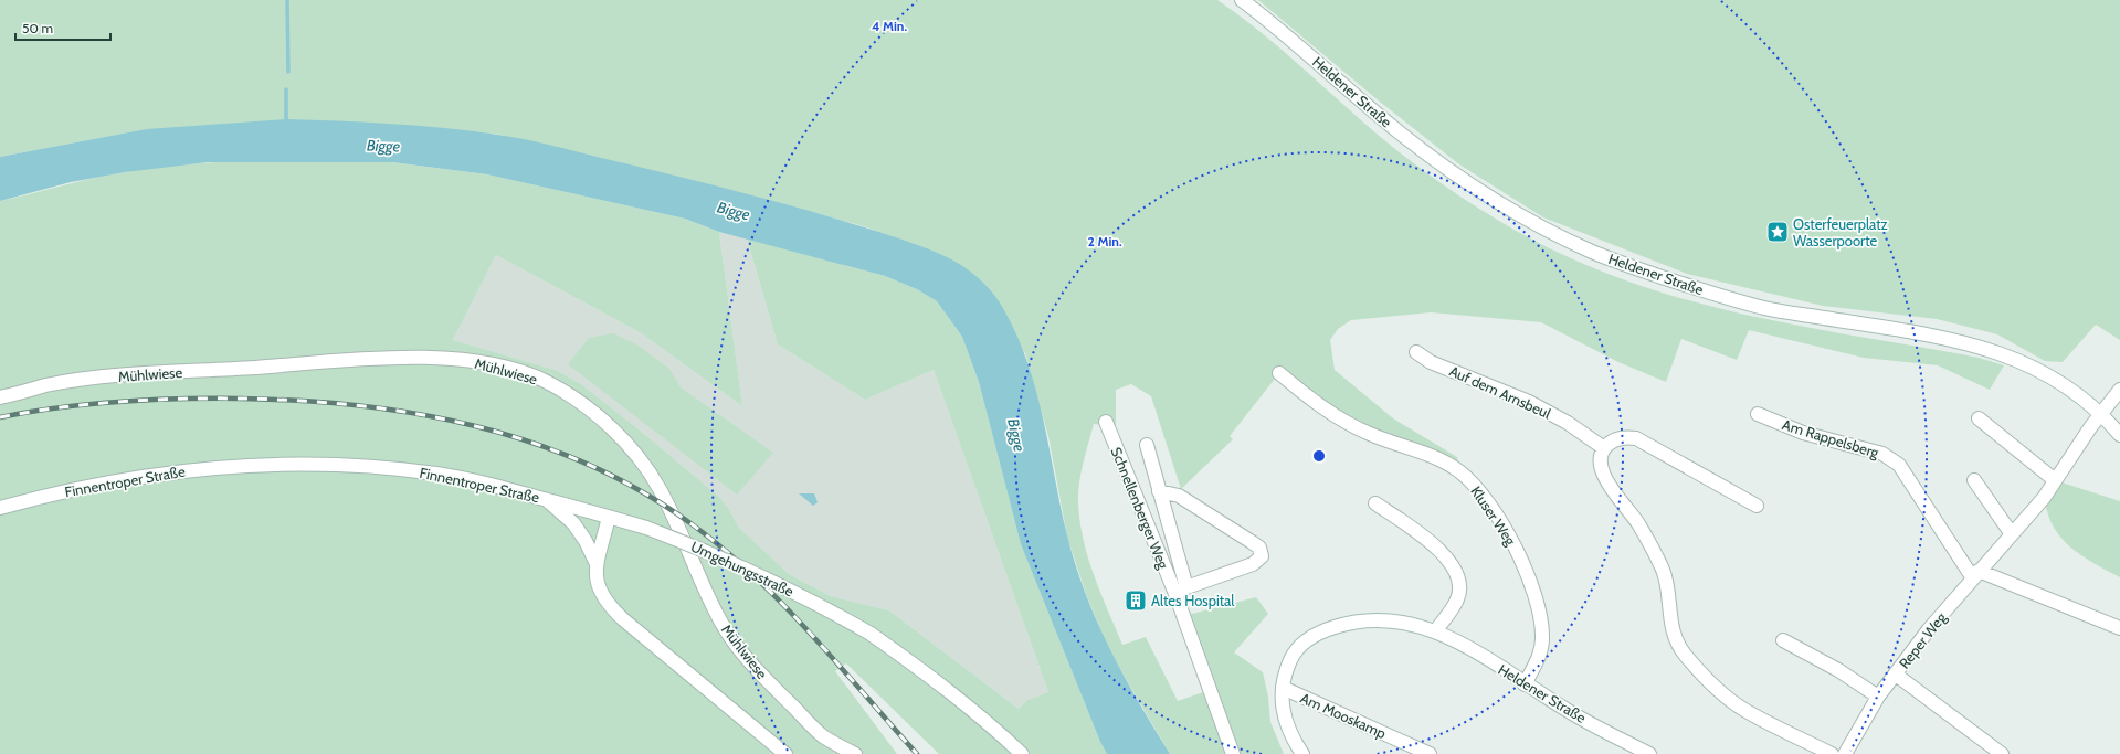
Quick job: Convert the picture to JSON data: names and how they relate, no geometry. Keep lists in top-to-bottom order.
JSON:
{
  "streets": {
    "street": [
      "Heldener Straße",
      "Mühlwiese",
      "Auf dem Arnsbeul",
      "Am Rappelsberg",
      "Finnentroper Straße",
      "Schnellenberger Weg",
      "Kluser Weg",
      "Umgehungsstraße",
      "Reper Weg",
      "Am Mooskamp"
    ]
  },
  "crossings": [
    ["Heldener Straße", "Kluser Weg"],
    ["Heldener Straße", "Reper Weg"],
    ["Heldener Straße", "Am Mooskamp"],
    ["Am Rappelsberg", "Reper Weg"],
    ["Finnentroper Straße", "Umgehungsstraße"]
  ],
  "water": ["Bigge"],
  "places": {
    "place": ["Osterfeuerplatz Wasserpoorte"],
    "building": ["Altes Hospital"]
  },
  "scale_bar": "50 m",
  "rings": ["4 Min.", "2 Min."]
}
